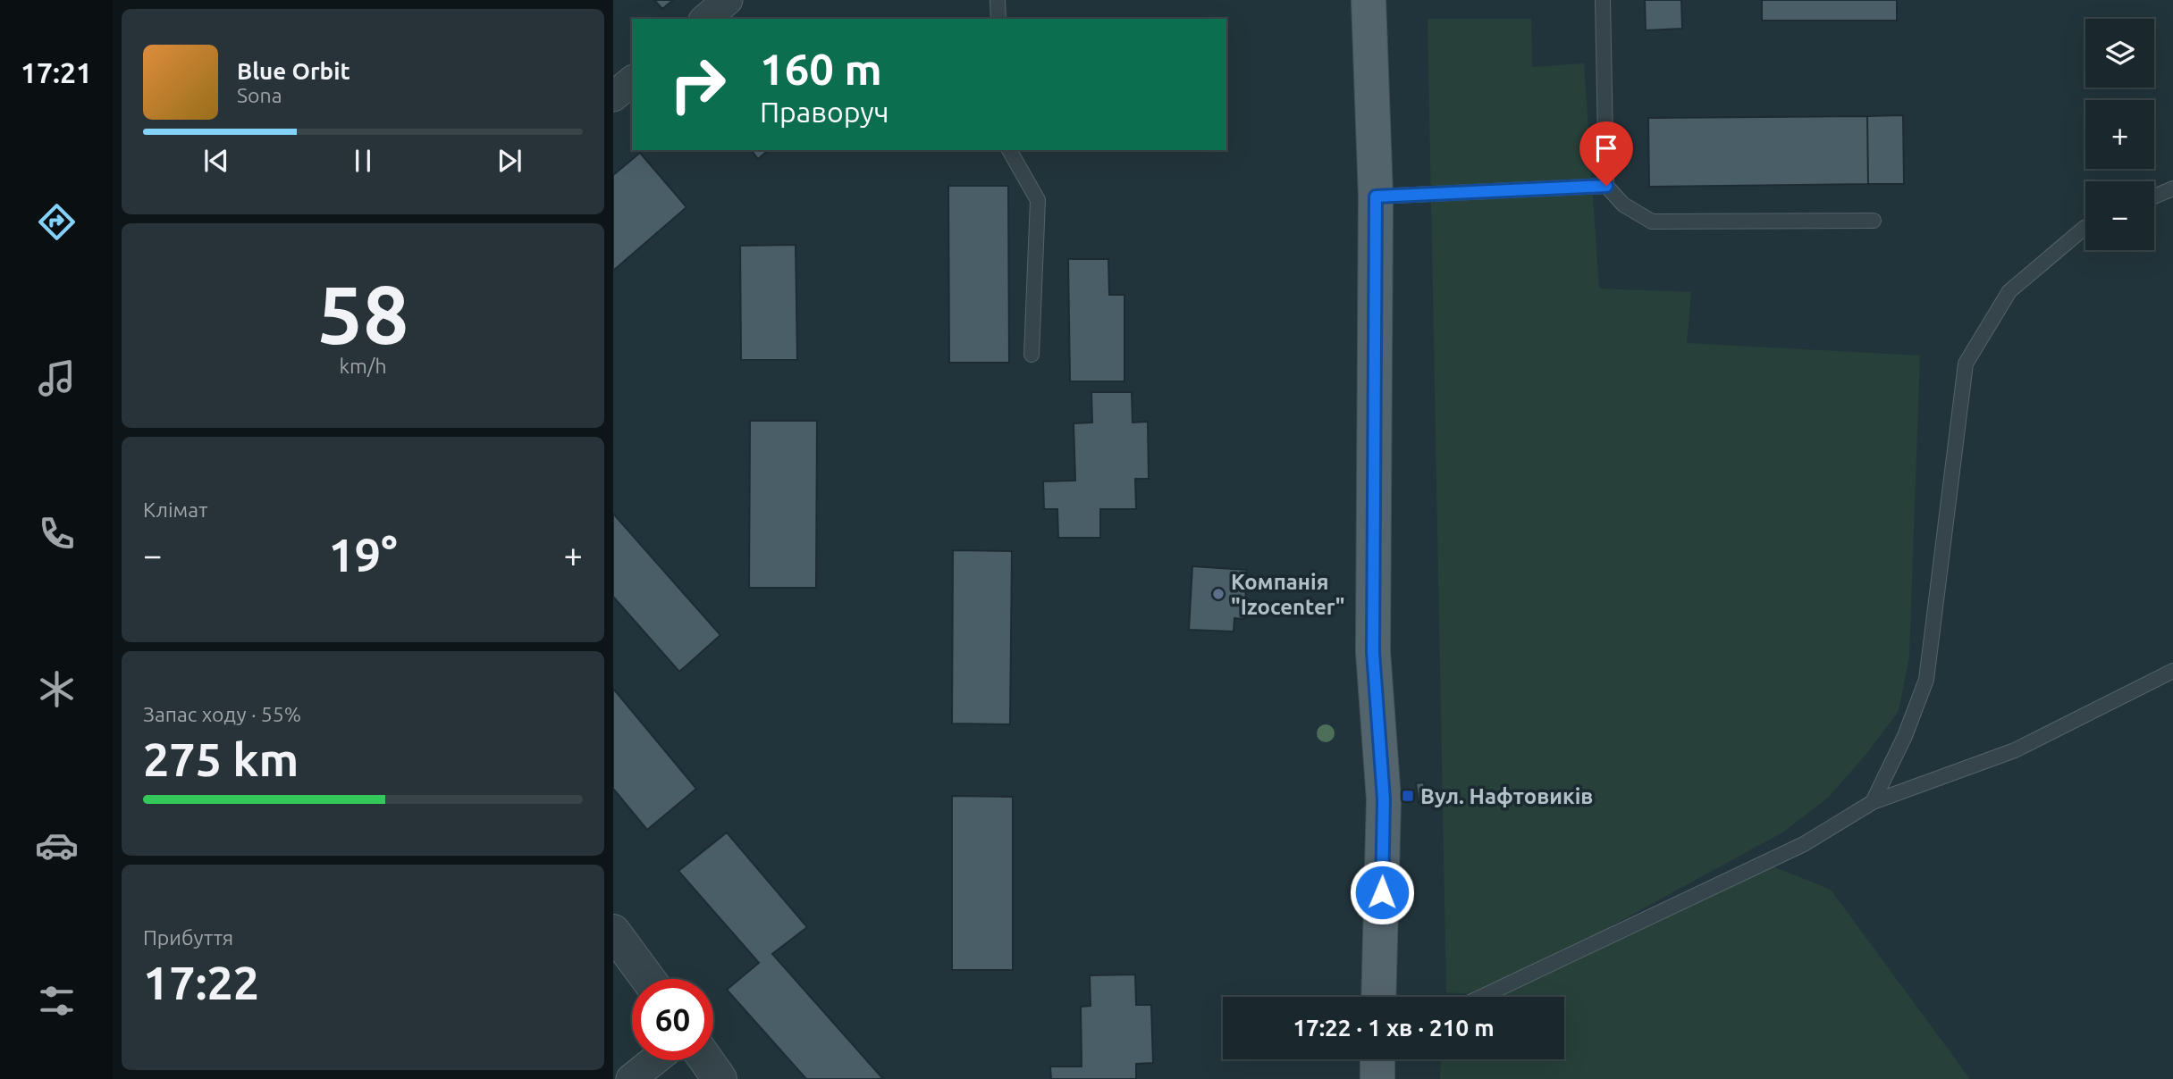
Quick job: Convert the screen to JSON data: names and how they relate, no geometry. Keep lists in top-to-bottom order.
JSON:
{
  "places": {
    "other": ["Компанія \"Izocenter\""],
    "transit": ["Вул. Нафтовиків"]
  },
  "page": {
    "tabs": "17:21",
    "map_buttons": ["+", "−"],
    "turn": ["160 m", "Праворуч"],
    "song": ["Blue Orbit", "Sona"],
    "tile": [
      ["58", "km/h"],
      "Клімат",
      ["Запас ходу · 55%", "275 km"],
      ["Прибуття", "17:22"]
    ],
    "heat": ["−", "19°", "+"],
    "limit": "60",
    "trip": "17:22 · 1 хв · 210 m"
  }
}
